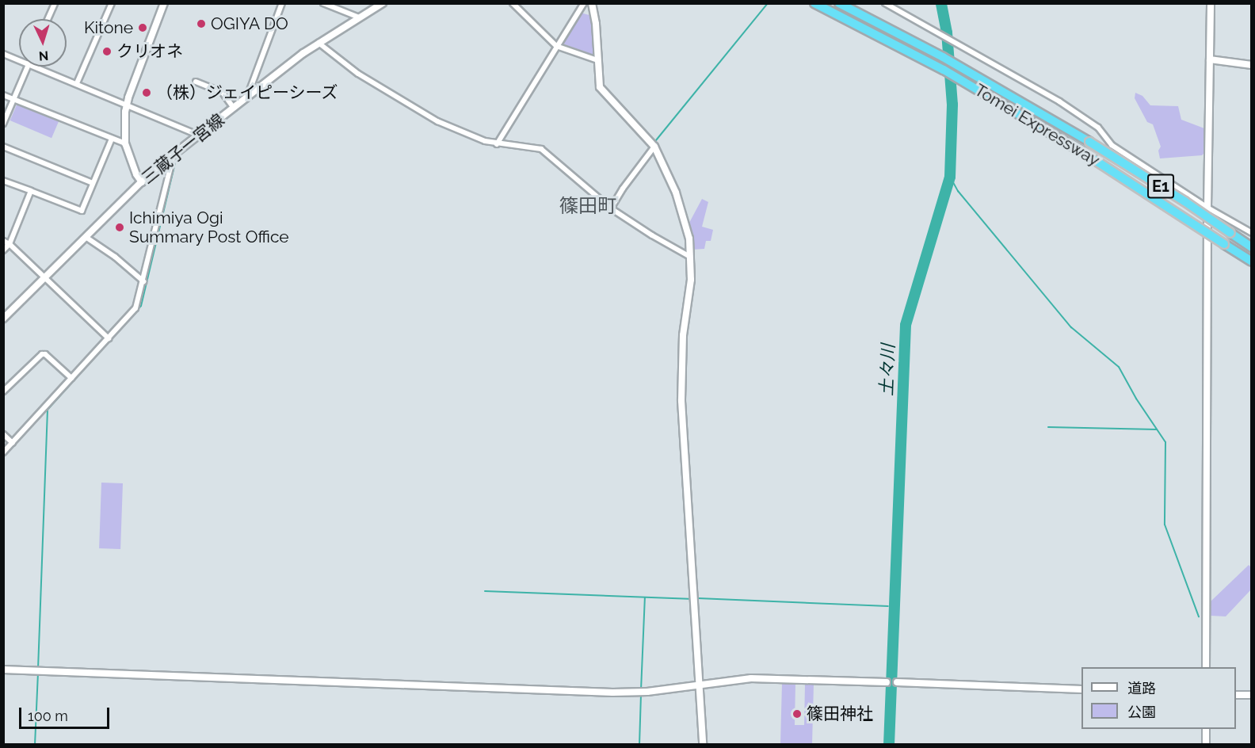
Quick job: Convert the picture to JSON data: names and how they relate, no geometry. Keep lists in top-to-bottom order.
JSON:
{
  "streets": {
    "highway": ["Tomei Expressway", "E1"],
    "main road": ["三蔵子一宮線"]
  },
  "districts": ["篠田町"],
  "water": ["土々川"],
  "places": [
    "OGIYA DO",
    "Kitone",
    "クリオネ",
    "（株）ジェイピーシーズ",
    "Ichimiya Ogi Summary Post Office",
    "篠田神社"
  ],
  "legend": ["道路", "公園"],
  "scale_bar": "100 m",
  "north": "bottom"
}
